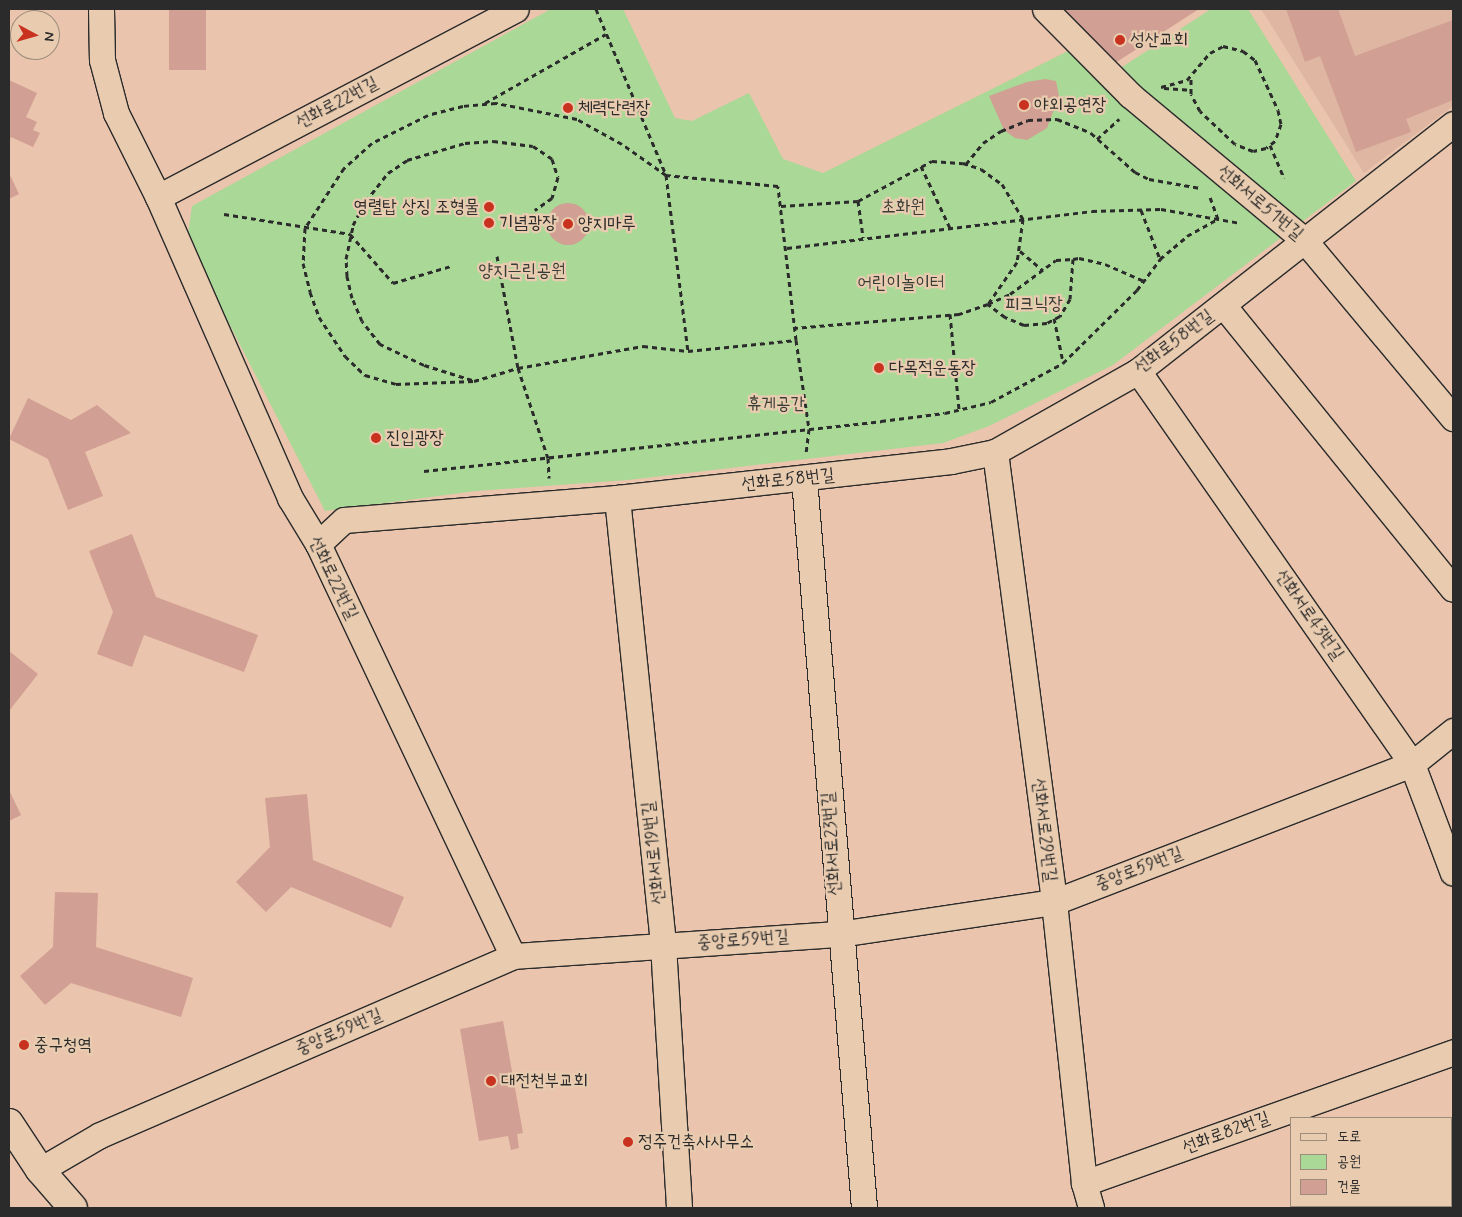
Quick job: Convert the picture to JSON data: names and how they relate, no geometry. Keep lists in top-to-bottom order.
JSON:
{
  "streets": {
    "street": [
      "선화로22번길",
      "선화서로51번길",
      "선화로58번길",
      "선화서로43번길",
      "선화서로29번길",
      "선화서로23번길",
      "선화서로19번길",
      "중앙로59번길",
      "선화로82번길"
    ]
  },
  "crossings": [
    ["선화로22번길", "선화로58번길"],
    ["선화로22번길", "중앙로59번길"],
    ["선화서로51번길", "선화로58번길"],
    ["선화로58번길", "선화서로43번길"],
    ["선화로58번길", "선화서로29번길"],
    ["선화로58번길", "선화서로23번길"],
    ["선화로58번길", "선화서로19번길"],
    ["선화서로43번길", "중앙로59번길"],
    ["선화서로29번길", "중앙로59번길"],
    ["선화서로29번길", "선화로82번길"],
    ["선화서로23번길", "중앙로59번길"],
    ["선화서로19번길", "중앙로59번길"]
  ],
  "parks": [
    "초화원",
    "양지근린공원",
    "어린이놀이터",
    "피크닉장",
    "휴게공간"
  ],
  "places": [
    "성산교회",
    "야외공연장",
    "체력단련장",
    "영렬탑 상징 조형물",
    "기념광장",
    "양지마루",
    "다목적운동장",
    "진입광장",
    "중구청역",
    "대전천부교회",
    "정주건축사사무소"
  ],
  "legend": ["도로", "공원", "건물"],
  "north": "right"
}
